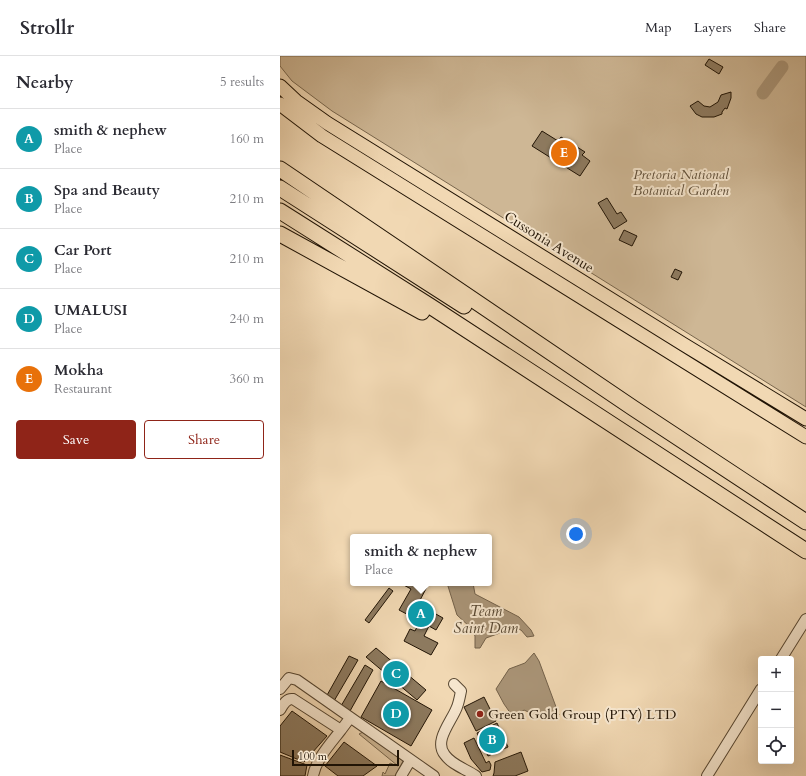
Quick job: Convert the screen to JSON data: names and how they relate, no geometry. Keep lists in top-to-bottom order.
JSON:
{
  "streets": {
    "main road": ["Cussonia Avenue"]
  },
  "water": ["Team Saint Dam"],
  "parks": ["Pretoria National Botanical Garden"],
  "places": ["Green Gold Group (PTY) LTD"],
  "scale_bar": "100 m",
  "page": {
    "header": "Strollr",
    "nav": ["Map", "Layers", "Share"],
    "heading": ["Nearby", "5 results"],
    "list": [
      {
        "mark": "A",
        "name": "smith & nephew",
        "note": "Place",
        "value": "160 m"
      },
      {
        "mark": "B",
        "name": "Spa and Beauty",
        "note": "Place",
        "value": "210 m"
      },
      {
        "mark": "C",
        "name": "Car Port",
        "note": "Place",
        "value": "210 m"
      },
      {
        "mark": "D",
        "name": "UMALUSI",
        "note": "Place",
        "value": "240 m"
      },
      {
        "mark": "E",
        "name": "Mokha",
        "note": "Restaurant",
        "value": "360 m"
      }
    ],
    "pins": [
      "E",
      "A",
      "C",
      "D",
      "B"
    ],
    "buttons": ["Save", "Share"],
    "popup": ["smith & nephew", "Place"],
    "map_buttons": ["+", "−"],
    "scale": "100 m"
  }
}
